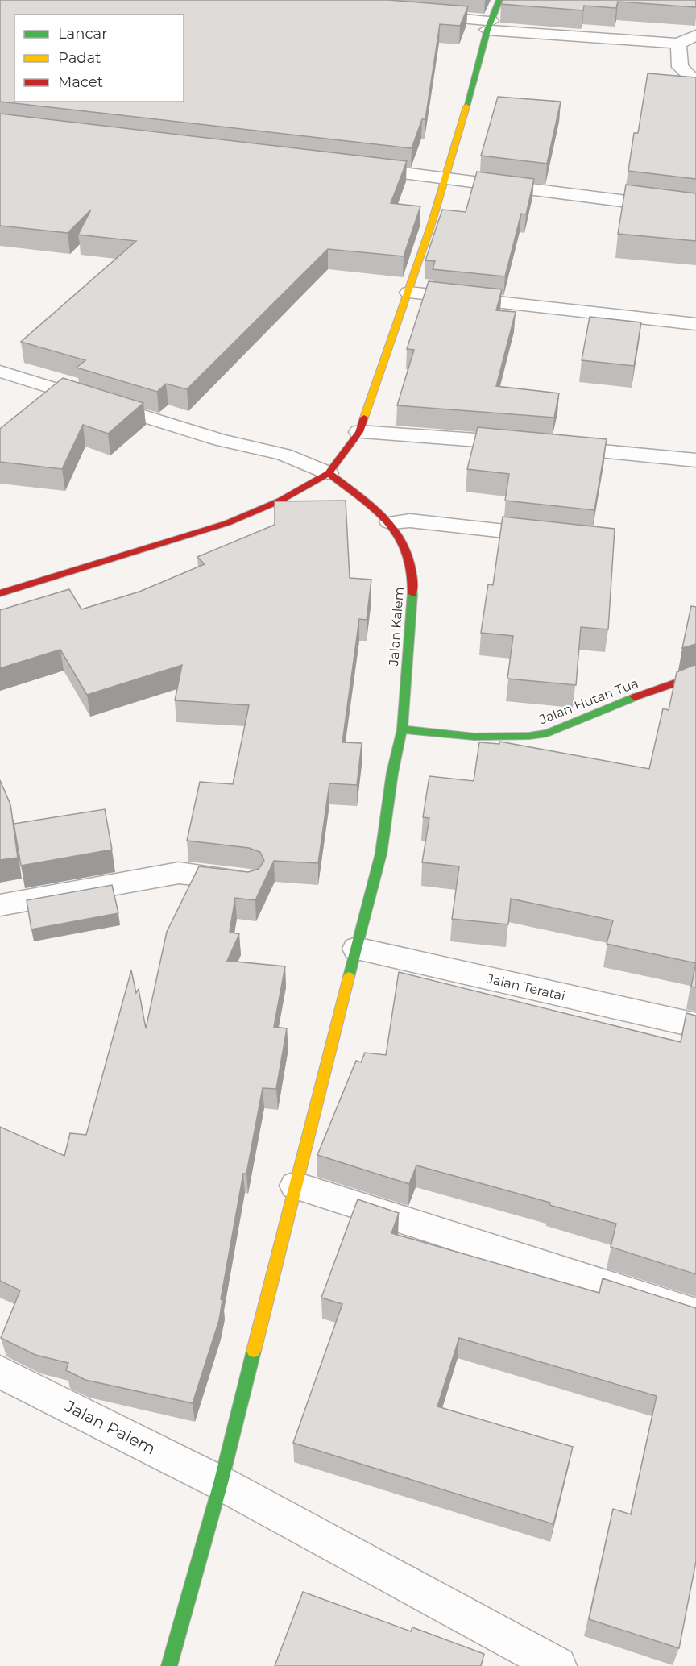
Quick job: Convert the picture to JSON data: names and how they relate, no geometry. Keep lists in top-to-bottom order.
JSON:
{
  "streets": {
    "main road": ["Jalan Kalem", "Jalan Hutan Tua"],
    "street": ["Jalan Teratai", "Jalan Palem"]
  },
  "crossings": [
    ["Jalan Kalem", "Jalan Hutan Tua"],
    ["Jalan Kalem", "Jalan Teratai"],
    ["Jalan Kalem", "Jalan Palem"]
  ],
  "legend": ["Lancar", "Padat", "Macet"]
}
